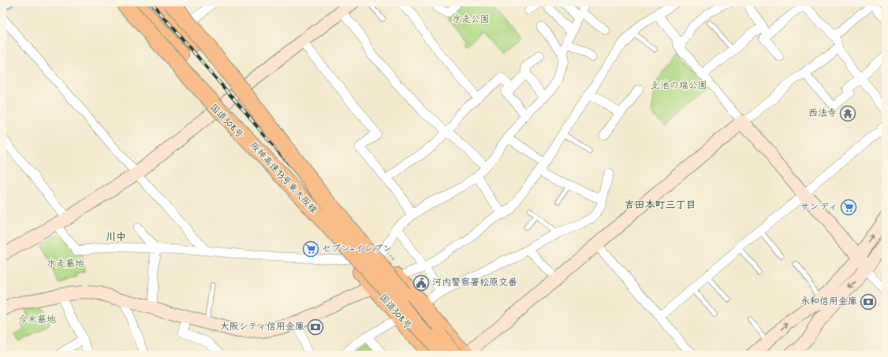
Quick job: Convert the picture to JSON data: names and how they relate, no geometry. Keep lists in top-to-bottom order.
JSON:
{
  "streets": {
    "highway": ["国道308号", "阪神高速13号東大阪線"]
  },
  "districts": ["吉田本町三丁目", "川中"],
  "parks": [
    "水走公園",
    "北池の端公園",
    "水走墓地",
    "今米墓地"
  ],
  "places": {
    "temple": ["西法寺"],
    "supermarket": ["サンディ", "セブン-イレブン"],
    "public building": ["河内警察署松原交番"],
    "bank": ["永和信用金庫", "大阪シティ信用金庫"]
  }
}
